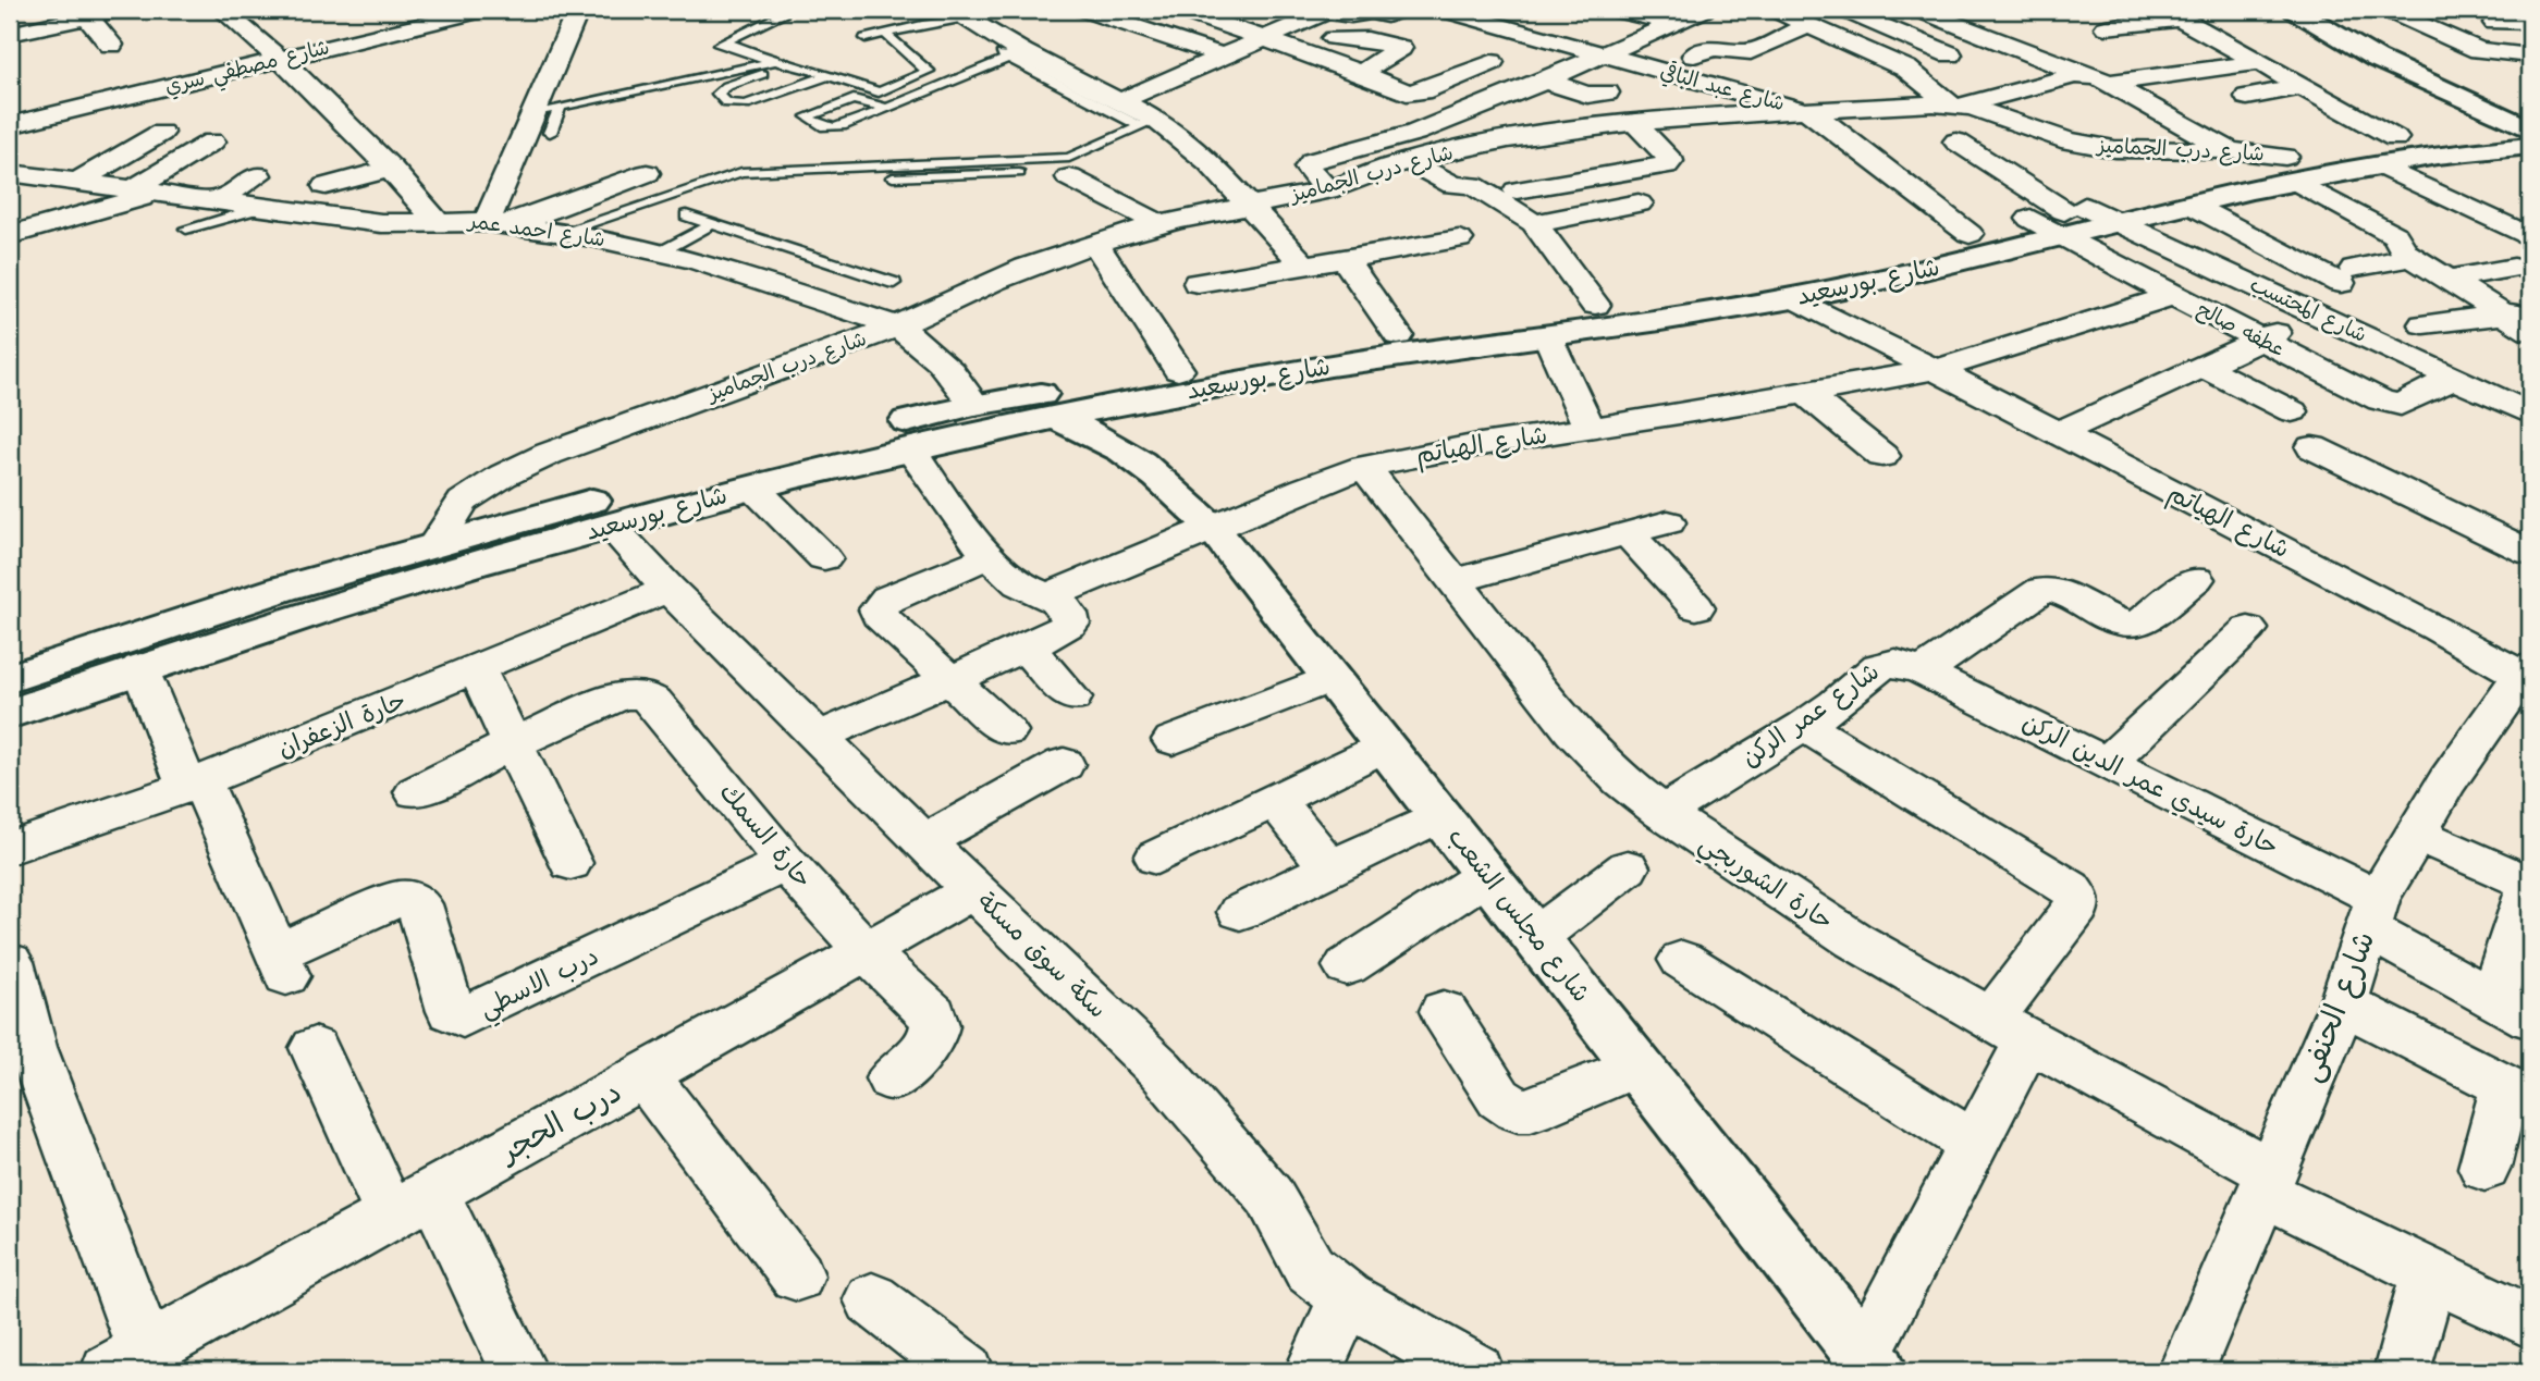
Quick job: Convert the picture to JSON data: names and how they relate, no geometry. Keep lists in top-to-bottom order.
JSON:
{
  "streets": {
    "main road": ["شارع بورسعيد", "شارع مجلس الشعب"],
    "street": [
      "شارع مصطفي سري",
      "شارع عبد الباقي",
      "شارع درب الجماميز",
      "شارع احمد عمر",
      "شارع المحتسب",
      "عطفه صالح",
      "شارع الهياتم",
      "شارع عمر الركن",
      "حارة الزعفران",
      "حارة سيدي عمر الدين الركن",
      "حارة السمك",
      "حارة الشوربجي",
      "سكة سوق مسكة",
      "درب الاسطي",
      "شارع الحنفى",
      "درب الحجر"
    ]
  },
  "crossings": [
    ["شارع عبد الباقي", "شارع درب الجماميز"],
    ["شارع عبد الباقي", "شارع بورسعيد"],
    ["شارع درب الجماميز", "شارع احمد عمر"],
    ["شارع درب الجماميز", "شارع بورسعيد"],
    ["شارع احمد عمر", "شارع بورسعيد"],
    ["شارع بورسعيد", "شارع المحتسب"],
    ["شارع بورسعيد", "عطفه صالح"],
    ["شارع بورسعيد", "شارع الهياتم"],
    ["شارع بورسعيد", "شارع مجلس الشعب"],
    ["شارع بورسعيد", "سكة سوق مسكة"],
    ["شارع بورسعيد", "درب الاسطي"],
    ["شارع المحتسب", "عطفه صالح"],
    ["شارع الهياتم", "حارة الشوربجي"],
    ["شارع الهياتم", "شارع مجلس الشعب"],
    ["شارع الهياتم", "شارع الحنفى"],
    ["شارع عمر الركن", "حارة سيدي عمر الدين الركن"],
    ["شارع عمر الركن", "حارة الشوربجي"],
    ["حارة الزعفران", "سكة سوق مسكة"],
    ["حارة الزعفران", "درب الاسطي"],
    ["حارة سيدي عمر الدين الركن", "شارع الحنفى"],
    ["حارة السمك", "درب الاسطي"],
    ["حارة السمك", "درب الحجر"],
    ["حارة الشوربجي", "شارع الحنفى"],
    ["سكة سوق مسكة", "درب الحجر"]
  ]
}
